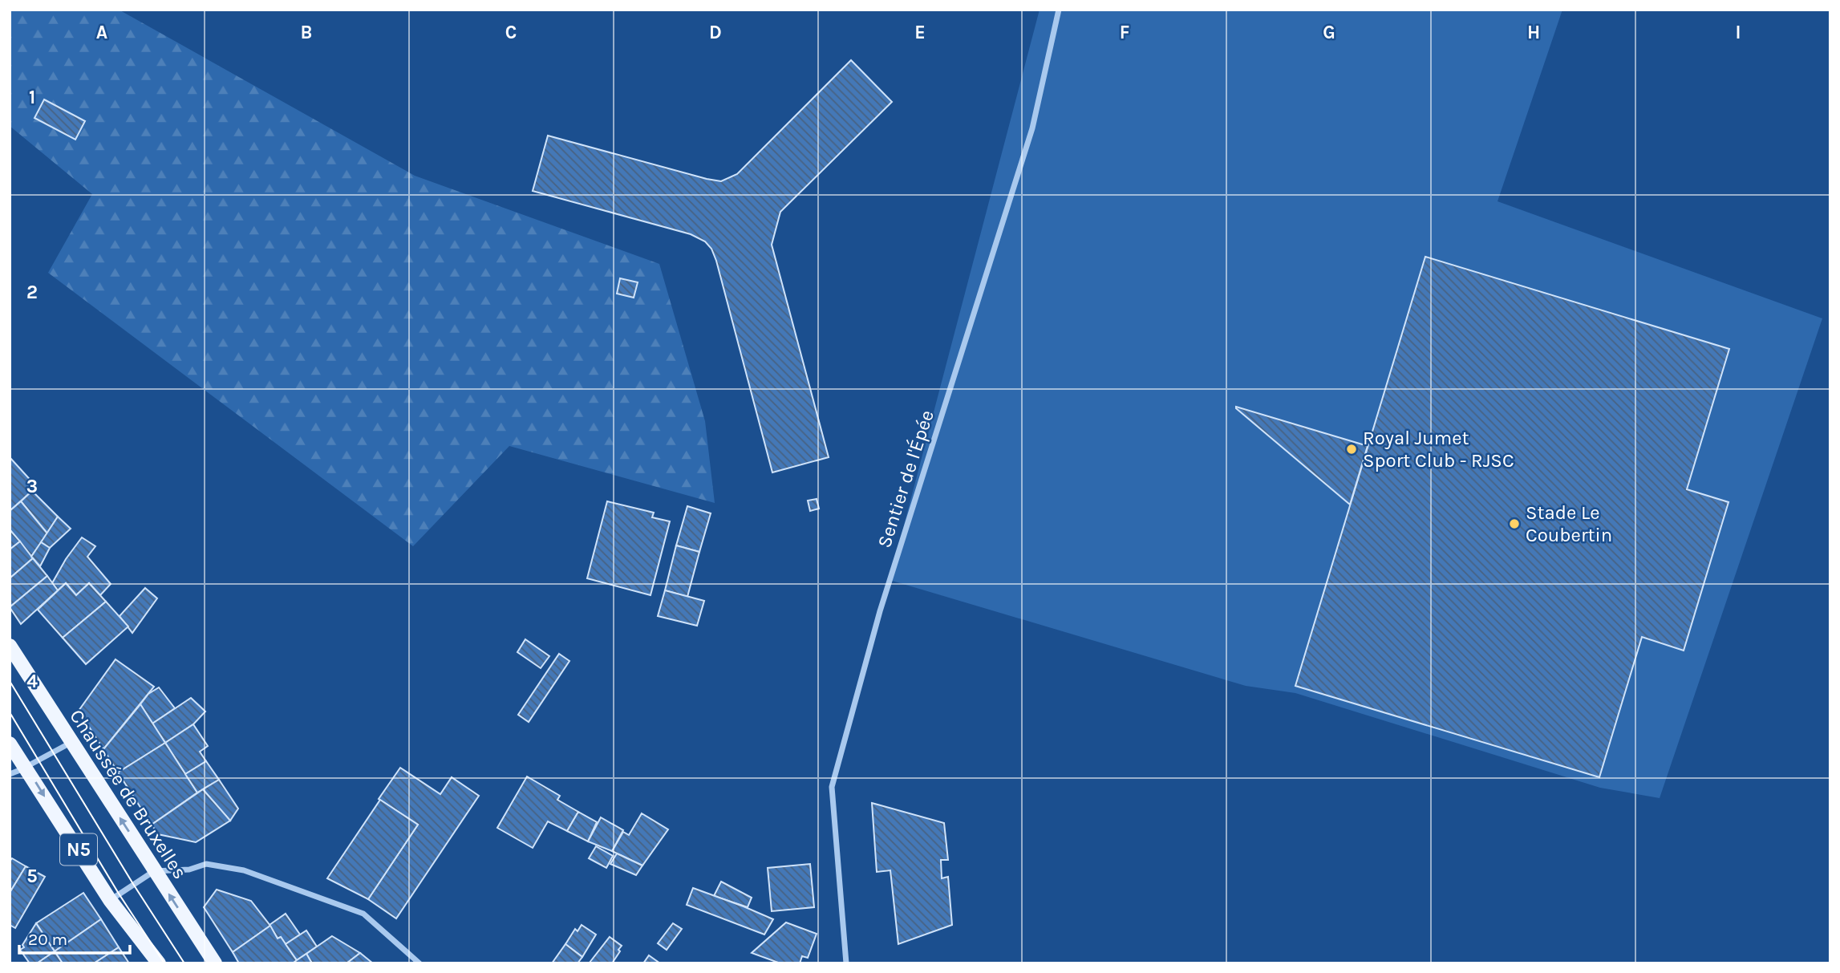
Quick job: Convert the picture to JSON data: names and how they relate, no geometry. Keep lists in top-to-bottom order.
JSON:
{
  "streets": {
    "main road": ["Chaussée de Bruxelles", "N5"],
    "street": ["Sentier de l'Épée"]
  },
  "places": ["Royal Jumet Sport Club - RJSC", "Stade Le Coubertin"],
  "scale_bar": "20 m",
  "grid": {
    "columns": [
      "A",
      "B",
      "C",
      "D",
      "E",
      "F",
      "G",
      "H",
      "I"
    ],
    "rows": [
      "1",
      "2",
      "3",
      "4",
      "5"
    ]
  }
}
